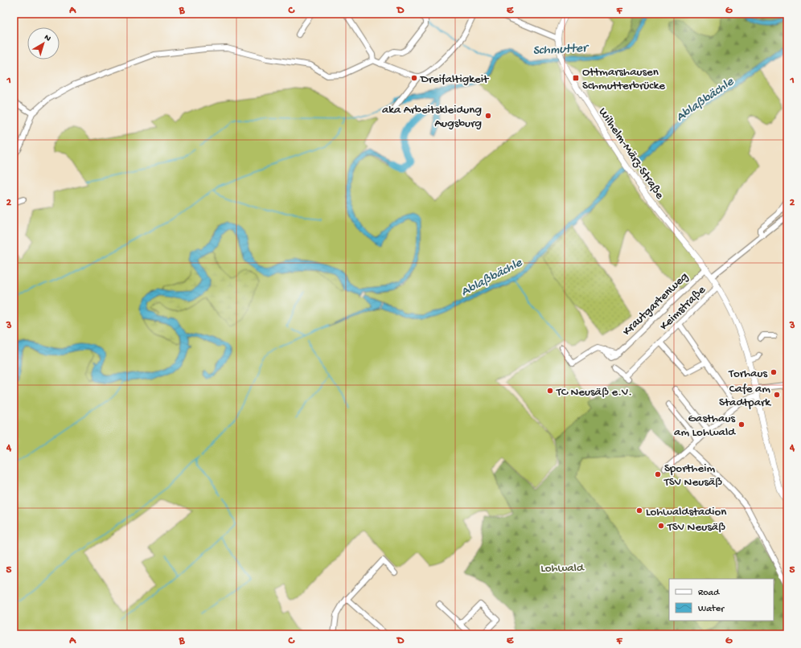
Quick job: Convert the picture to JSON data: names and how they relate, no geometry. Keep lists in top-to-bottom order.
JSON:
{
  "streets": {
    "street": ["Wilhelm-März-Straße", "Krautgartenweg", "Keimstraße"]
  },
  "crossings": [
    ["Wilhelm-März-Straße", "Krautgartenweg"],
    ["Wilhelm-März-Straße", "Keimstraße"]
  ],
  "water": ["Schmutter", "Ablaßbächle"],
  "parks": ["Lohwald"],
  "places": {
    "other": [
      "Dreifaltigkeit",
      "aka Arbeitskleidung Augsburg",
      "Torhaus",
      "TC Neusäß e.V.",
      "Cafe am Stadtpark",
      "Gasthaus am Lohwald",
      "Sportheim TSV Neusäß",
      "Lohwaldstadion",
      "TSV Neusäß"
    ],
    "transit": ["Ottmarshausen Schmutterbrücke"]
  },
  "legend": ["Road", "Water"],
  "north": "top right",
  "grid": {
    "columns": [
      "A",
      "B",
      "C",
      "D",
      "E",
      "F",
      "G"
    ],
    "rows": [
      "1",
      "2",
      "3",
      "4",
      "5"
    ]
  }
}
